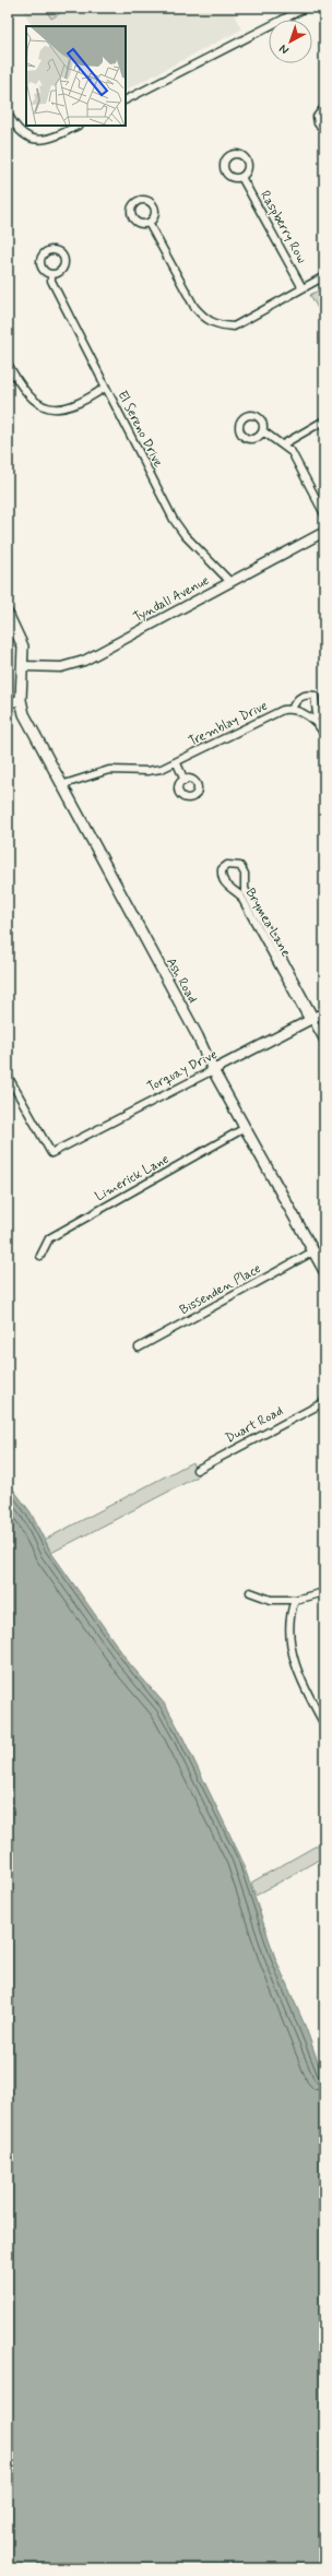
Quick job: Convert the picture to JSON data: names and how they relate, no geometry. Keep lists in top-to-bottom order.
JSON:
{
  "streets": {
    "main road": ["Ash Road"],
    "street": [
      "Raspberry Row",
      "El Sereno Drive",
      "Tyndall Avenue",
      "Tremblay Drive",
      "Brymea Lane",
      "Torquay Drive",
      "Limerick Lane",
      "Bissenden Place",
      "Duart Road"
    ]
  },
  "crossings": [
    ["El Sereno Drive", "Tyndall Avenue"],
    ["Tremblay Drive", "Ash Road"],
    ["Brymea Lane", "Torquay Drive"],
    ["Ash Road", "Torquay Drive"],
    ["Ash Road", "Limerick Lane"],
    ["Ash Road", "Bissenden Place"]
  ],
  "north": "bottom left"
}
